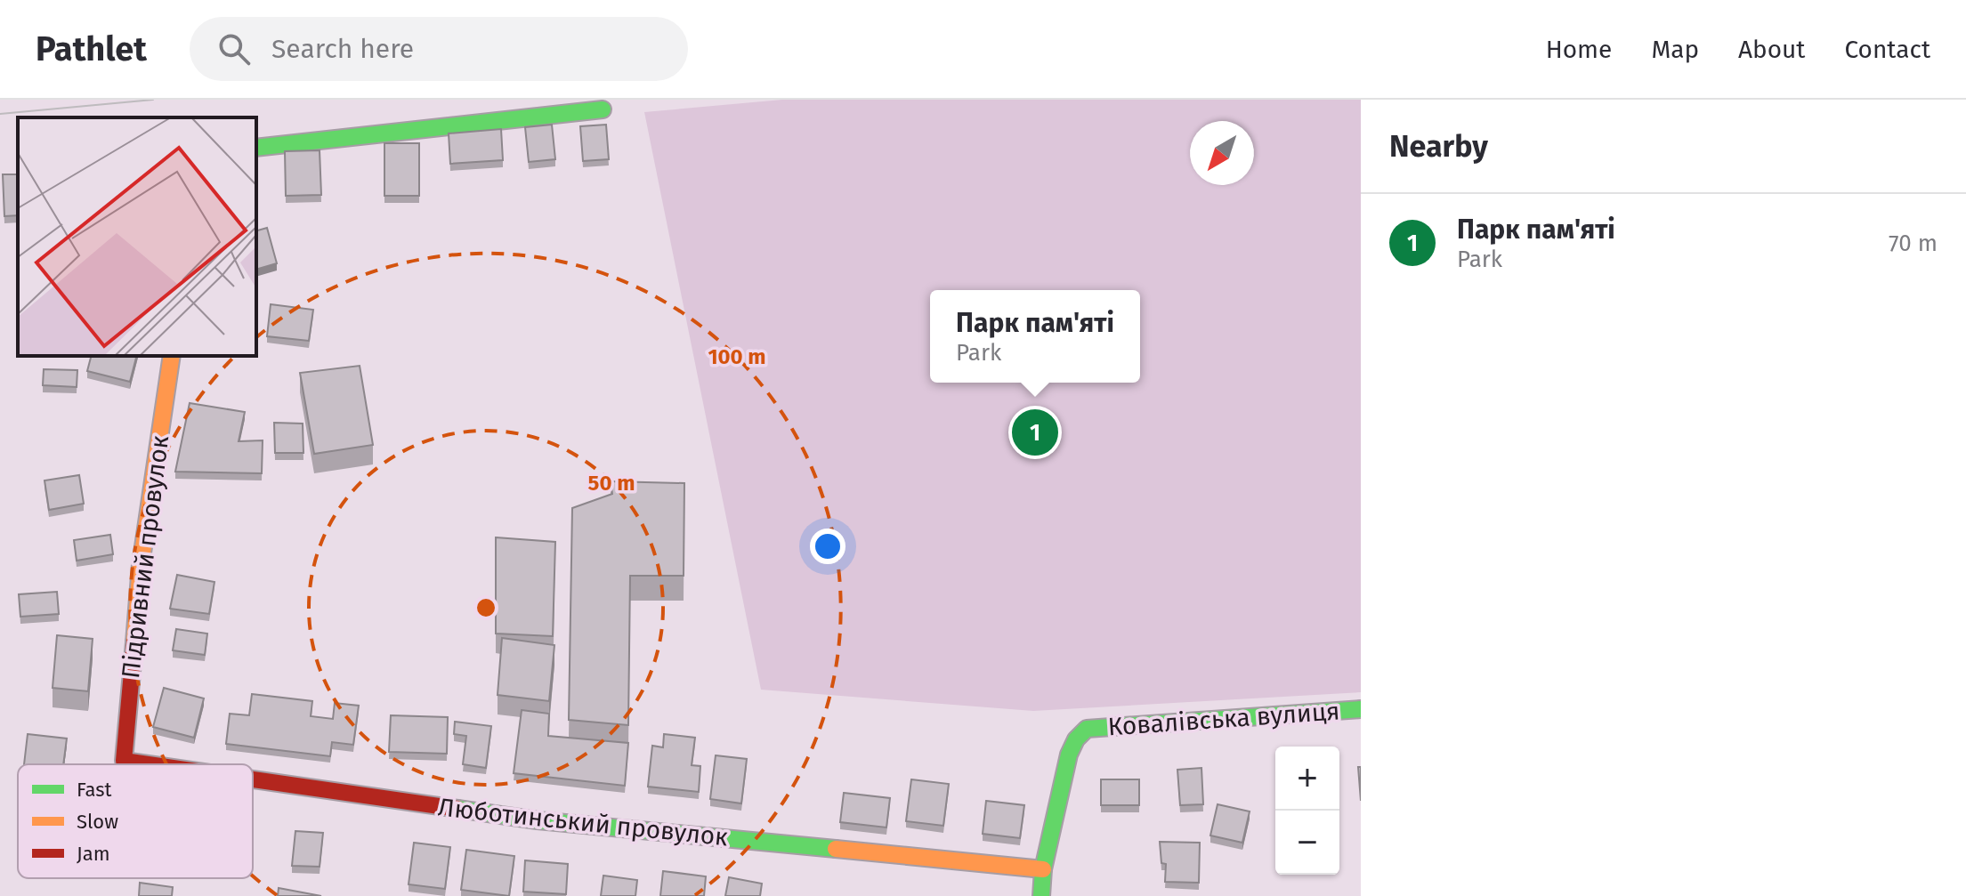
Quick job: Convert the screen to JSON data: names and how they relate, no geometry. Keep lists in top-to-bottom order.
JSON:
{
  "streets": {
    "street": ["Підривний провулок", "Ковалівська вулиця", "Люботинський провулок"]
  },
  "crossings": [
    ["Підривний провулок", "Люботинський провулок"],
    ["Ковалівська вулиця", "Люботинський провулок"]
  ],
  "legend": ["Fast", "Slow", "Jam"],
  "north": "bottom left",
  "page": {
    "header": "Pathlet",
    "search": "Search here",
    "nav": [
      "Home",
      "Map",
      "About",
      "Contact"
    ],
    "heading": "Nearby",
    "list": [
      {
        "mark": "1",
        "name": "Парк пам'яті",
        "note": "Park",
        "value": "70 m"
      }
    ],
    "popup": ["Парк пам'яті", "Park"],
    "pins": "1",
    "map_buttons": ["+", "−"]
  },
  "rings": ["100 m", "50 m"]
}
